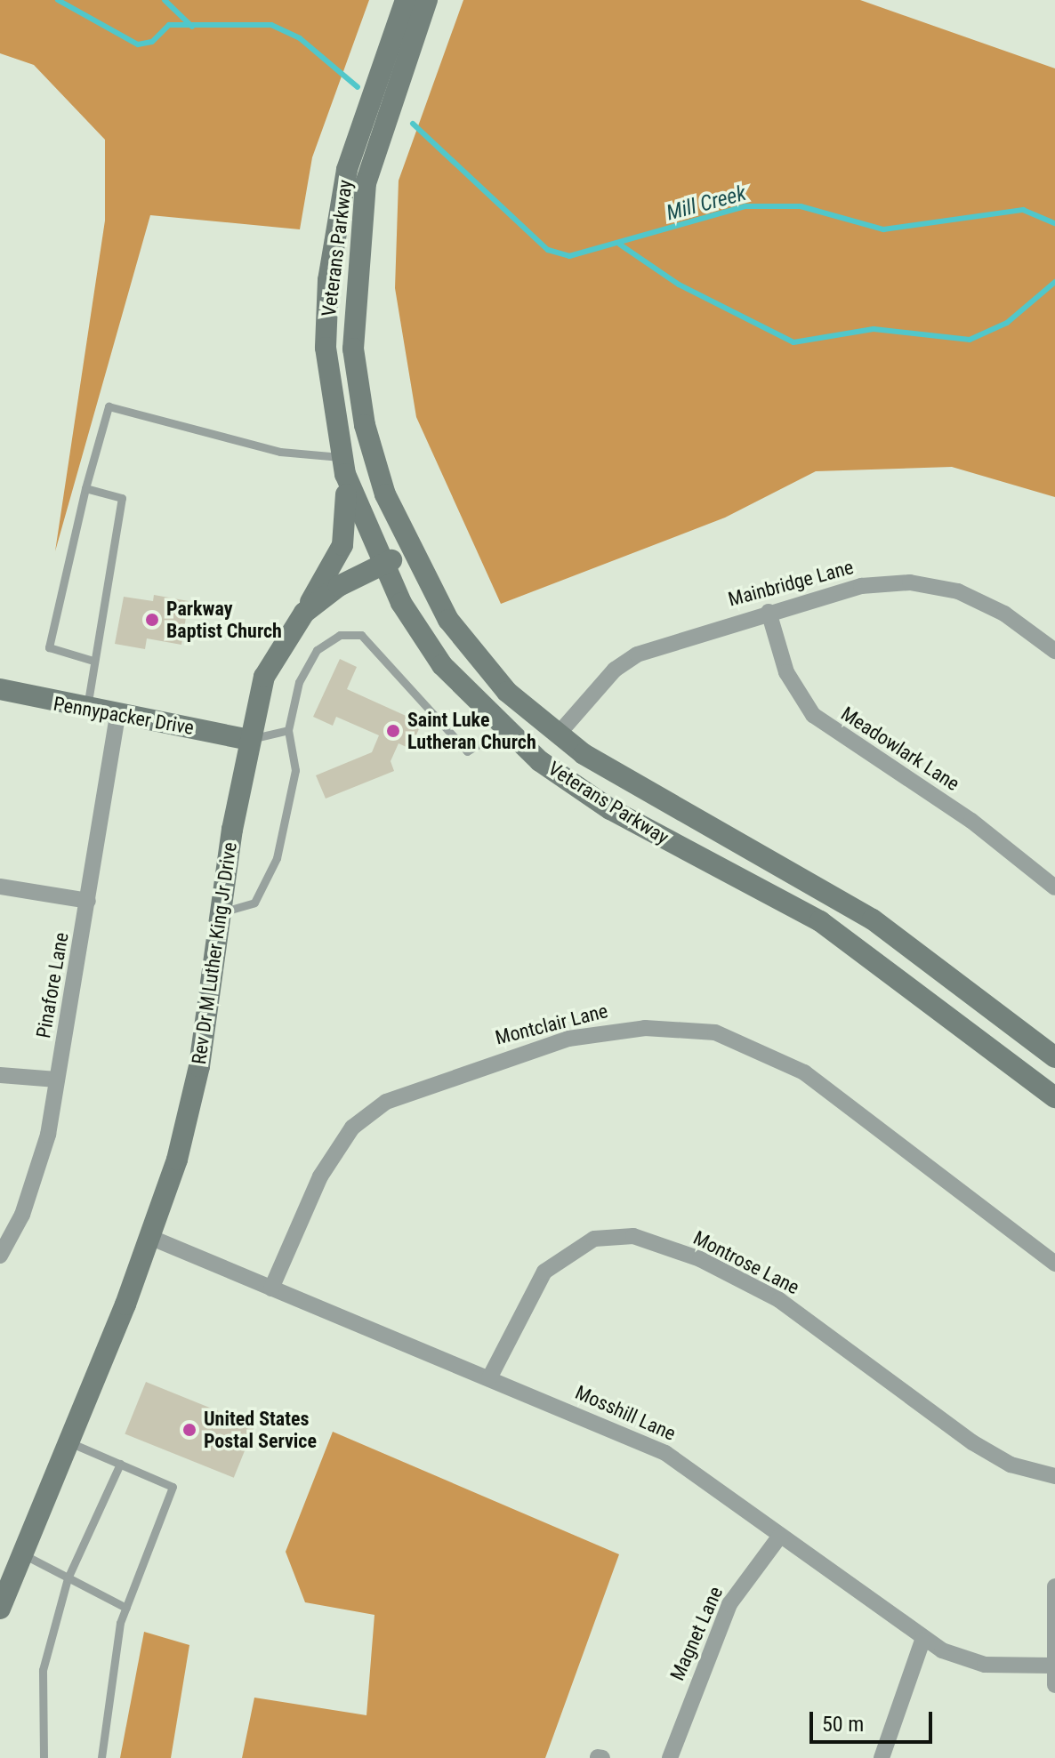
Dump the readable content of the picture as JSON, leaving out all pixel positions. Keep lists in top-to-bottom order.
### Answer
{
  "streets": {
    "main road": ["Veterans Parkway", "Pennypacker Drive", "Rev Dr M Luther King Jr Drive"],
    "street": [
      "Mainbridge Lane",
      "Meadowlark Lane",
      "Pinafore Lane",
      "Montclair Lane",
      "Montrose Lane",
      "Mosshill Lane",
      "Magnet Lane"
    ]
  },
  "crossings": [
    ["Veterans Parkway", "Mainbridge Lane"],
    ["Veterans Parkway", "Rev Dr M Luther King Jr Drive"],
    ["Mainbridge Lane", "Meadowlark Lane"],
    ["Pennypacker Drive", "Rev Dr M Luther King Jr Drive"],
    ["Pennypacker Drive", "Pinafore Lane"],
    ["Rev Dr M Luther King Jr Drive", "Mosshill Lane"],
    ["Montclair Lane", "Mosshill Lane"],
    ["Montrose Lane", "Mosshill Lane"],
    ["Mosshill Lane", "Magnet Lane"]
  ],
  "water": ["Mill Creek"],
  "places": ["Parkway Baptist Church", "Saint Luke Lutheran Church", "United States Postal Service"],
  "scale_bar": "50 m"
}
